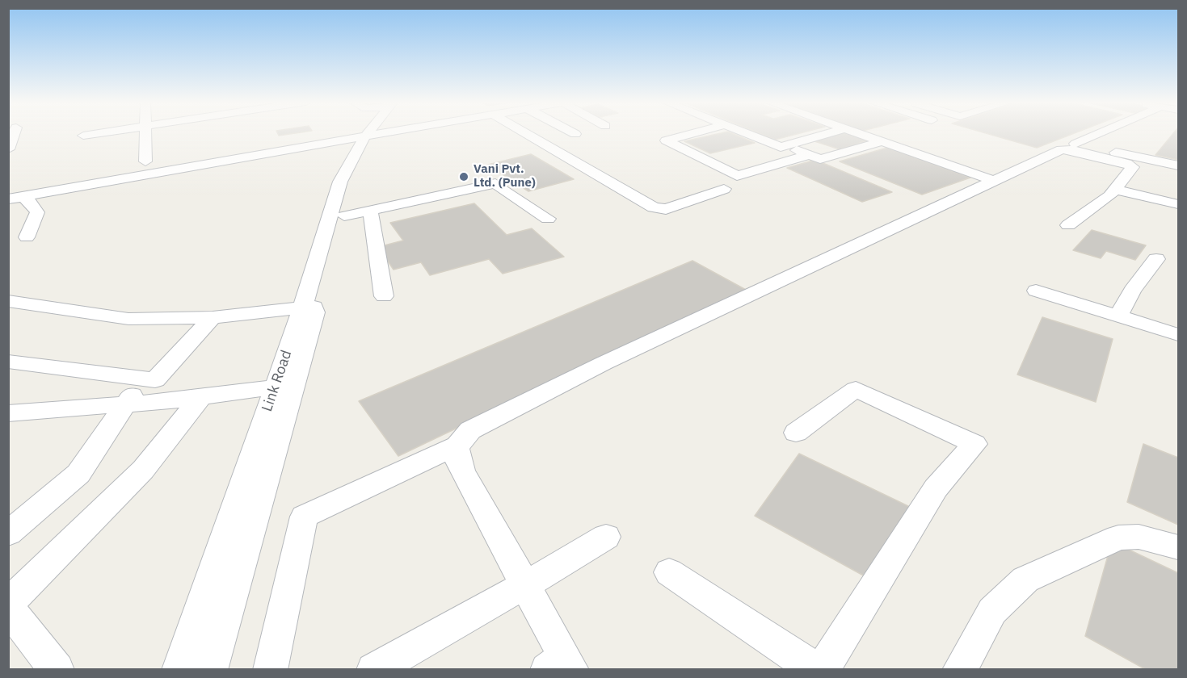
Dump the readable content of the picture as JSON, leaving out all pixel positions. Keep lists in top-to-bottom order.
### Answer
{
  "streets": {
    "street": ["Link Road"]
  },
  "places": ["Vani Pvt. Ltd. (Pune)"]
}
